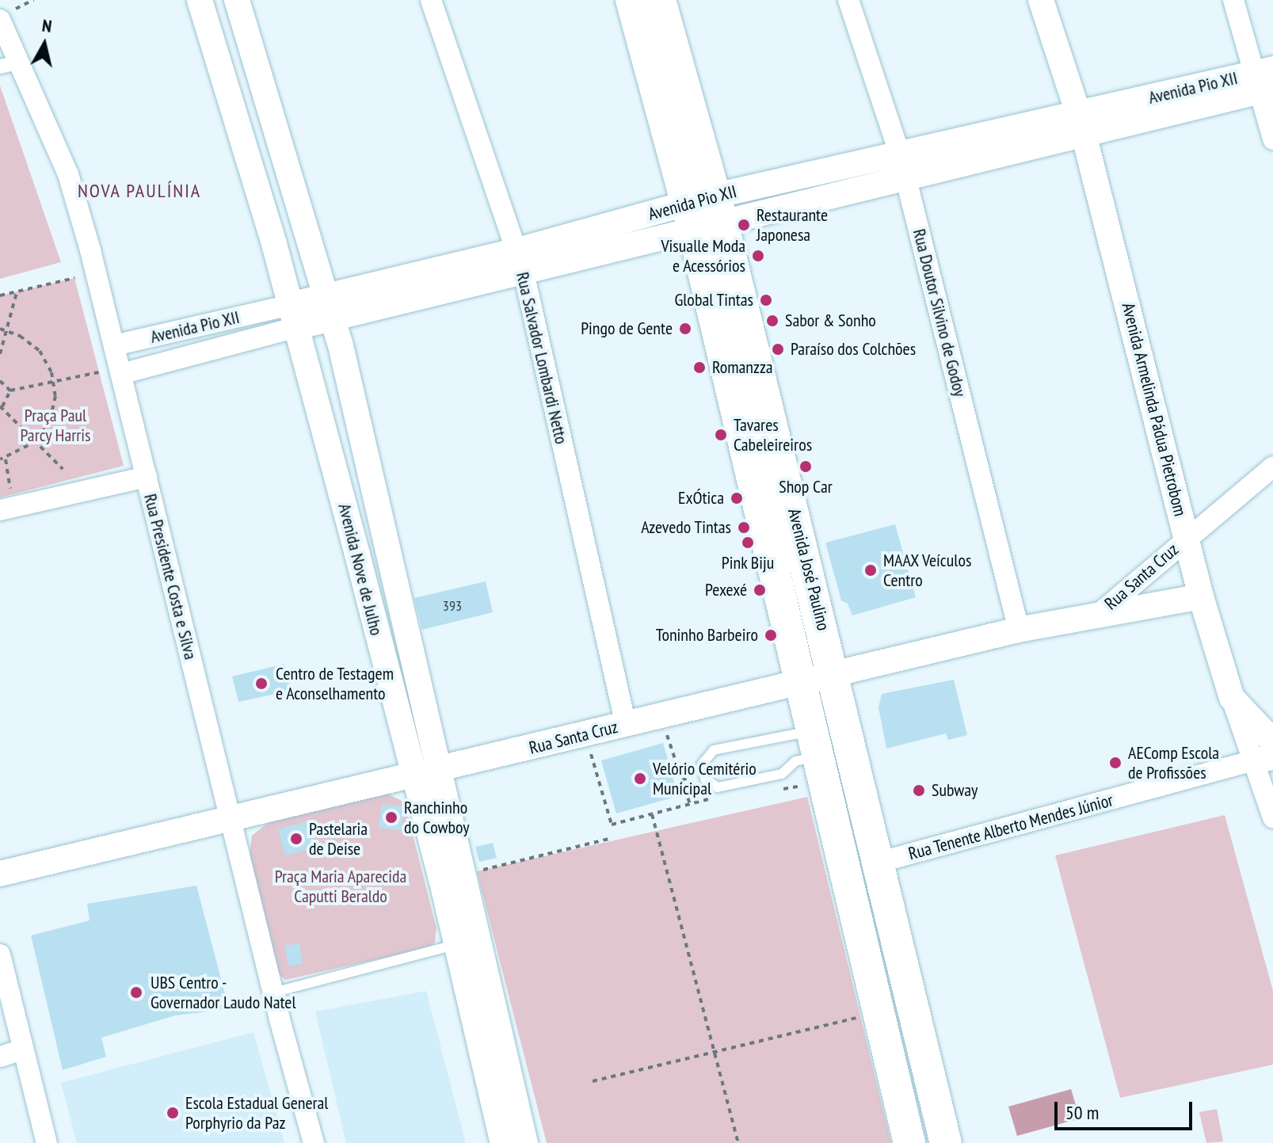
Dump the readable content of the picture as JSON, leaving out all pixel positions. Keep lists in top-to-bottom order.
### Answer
{
  "streets": {
    "main road": ["Avenida José Paulino"],
    "street": [
      "Avenida Pio XII",
      "Rua Doutor Silvino de Godoy",
      "Rua Salvador Lombardi Netto",
      "Avenida Armelinda Pádua Pietrobom",
      "Avenida Nove de Julho",
      "Rua Presidente Costa e Silva",
      "Rua Santa Cruz",
      "Rua Tenente Alberto Mendes Júnior"
    ]
  },
  "crossings": [
    ["Avenida Pio XII", "Rua Doutor Silvino de Godoy"],
    ["Avenida Pio XII", "Rua Salvador Lombardi Netto"],
    ["Avenida Pio XII", "Avenida Armelinda Pádua Pietrobom"],
    ["Avenida Pio XII", "Avenida Nove de Julho"],
    ["Avenida Pio XII", "Avenida José Paulino"],
    ["Avenida Pio XII", "Rua Presidente Costa e Silva"],
    ["Rua Doutor Silvino de Godoy", "Rua Santa Cruz"],
    ["Rua Salvador Lombardi Netto", "Rua Santa Cruz"],
    ["Avenida Armelinda Pádua Pietrobom", "Rua Santa Cruz"],
    ["Avenida Armelinda Pádua Pietrobom", "Rua Tenente Alberto Mendes Júnior"],
    ["Avenida Nove de Julho", "Rua Santa Cruz"],
    ["Avenida José Paulino", "Rua Santa Cruz"],
    ["Avenida José Paulino", "Rua Tenente Alberto Mendes Júnior"],
    ["Rua Presidente Costa e Silva", "Rua Santa Cruz"]
  ],
  "districts": ["NOVA PAULÍNIA"],
  "parks": ["Praça Paul Parcy Harris", "Praça Maria Aparecida Caputti Beraldo"],
  "places": [
    "Restaurante Japonesa",
    "Visualle Moda e Acessórios",
    "Global Tintas",
    "Sabor & Sonho",
    "Pingo de Gente",
    "Paraíso dos Colchões",
    "Romanzza",
    "Tavares Cabeleireiros",
    "Shop Car",
    "ExÓtica",
    "Azevedo Tintas",
    "Pink Biju",
    "MAAX Veículos Centro",
    "Pexexé",
    "Toninho Barbeiro",
    "Centro de Testagem e Aconselhamento",
    "AEComp Escola de Profissões",
    "Velório Cemitério Municipal",
    "Subway",
    "Ranchinho do Cowboy",
    "Pastelaria de Deise",
    "UBS Centro - Governador Laudo Natel",
    "Escola Estadual General Porphyrio da Paz"
  ],
  "house_numbers": ["393"],
  "scale_bar": "50 m",
  "north": "top"
}
